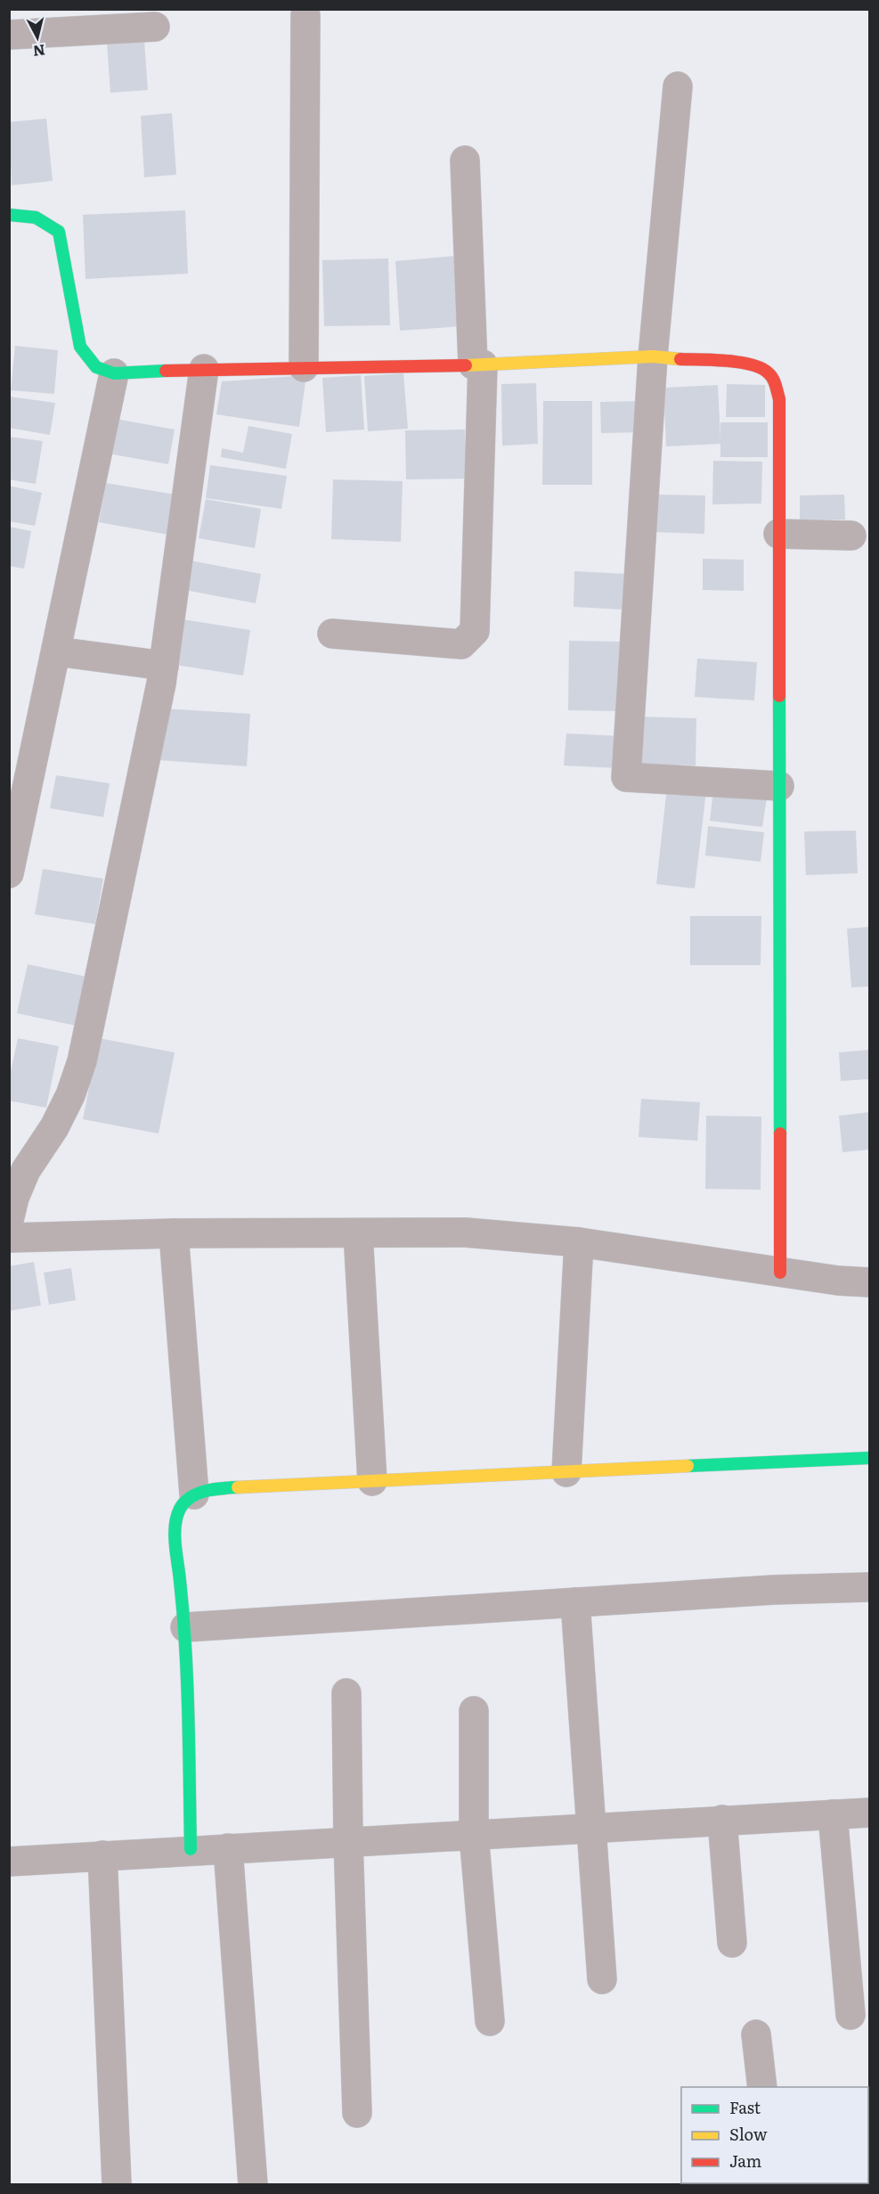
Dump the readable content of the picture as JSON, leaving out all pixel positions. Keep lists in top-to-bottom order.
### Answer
{
  "legend": ["Fast", "Slow", "Jam"],
  "north": "bottom"
}
